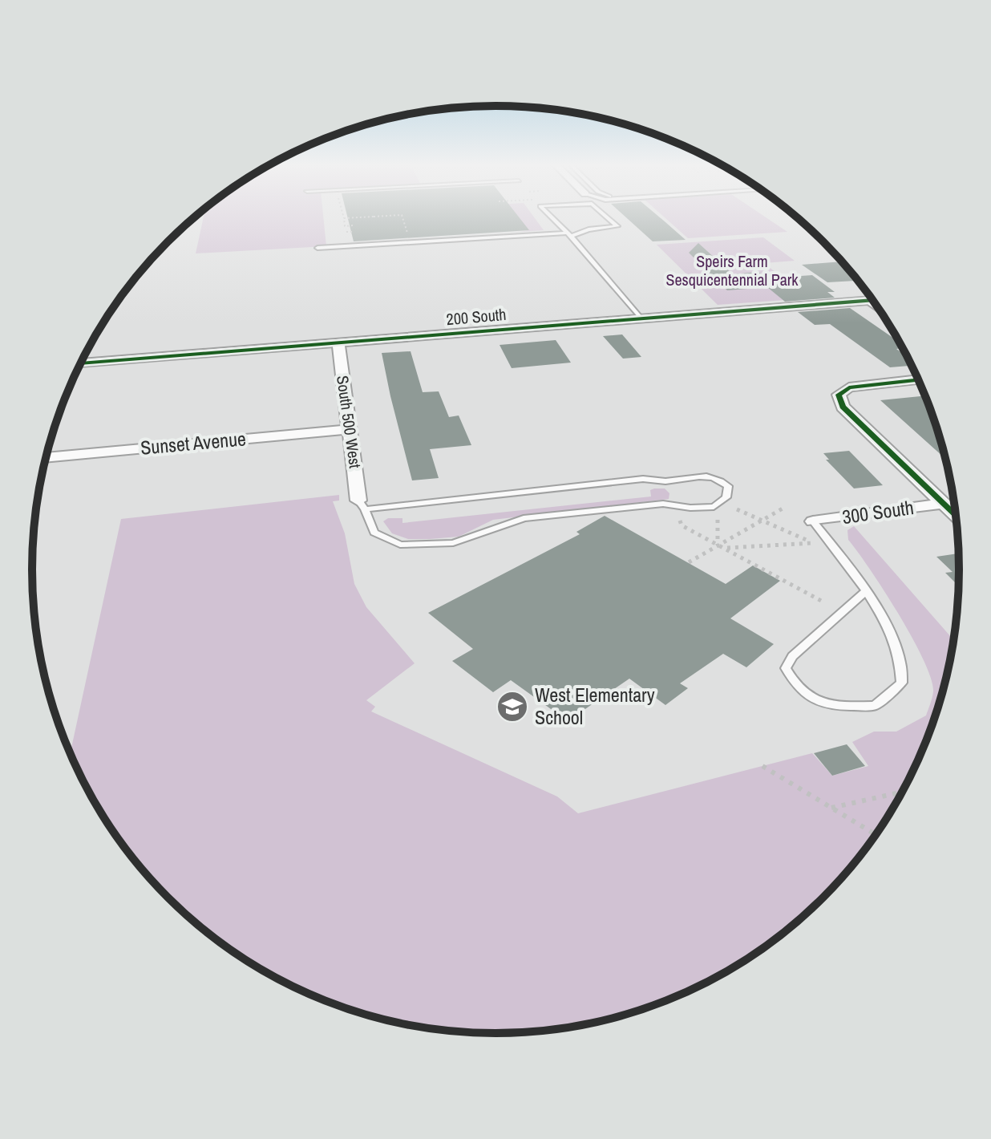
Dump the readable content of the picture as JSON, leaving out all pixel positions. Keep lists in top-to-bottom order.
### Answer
{
  "streets": {
    "street": [
      "200 South",
      "South 500 West",
      "Sunset Avenue",
      "300 South"
    ]
  },
  "crossings": [
    ["200 South", "South 500 West"],
    ["South 500 West", "Sunset Avenue"]
  ],
  "parks": ["Speirs Farm Sesquicentennial Park"],
  "places": {
    "school or university": ["West Elementary School"]
  }
}
